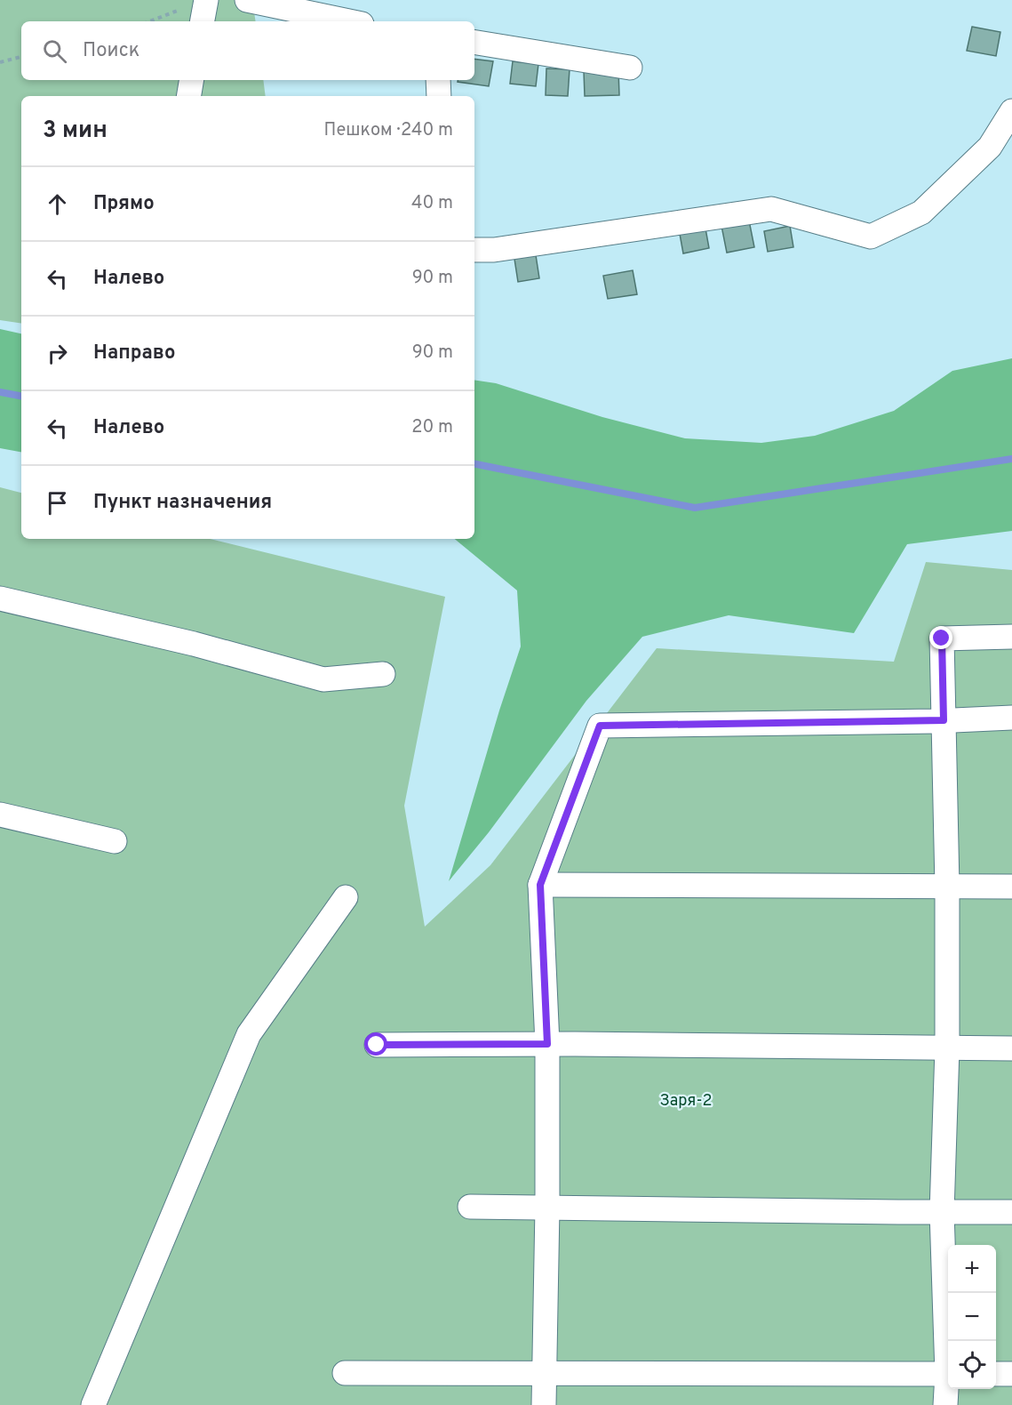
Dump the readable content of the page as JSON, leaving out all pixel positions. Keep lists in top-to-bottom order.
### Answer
{
  "parks": ["Заря-2"],
  "page": {
    "search": "Поиск",
    "heading": ["3 мин", "Пешком · 240 m"],
    "list": [
      ["Прямо", "40 m"],
      ["Налево", "90 m"],
      ["Направо", "90 m"],
      ["Налево", "20 m"],
      "Пункт назначения"
    ],
    "map_buttons": ["+", "−"]
  }
}
